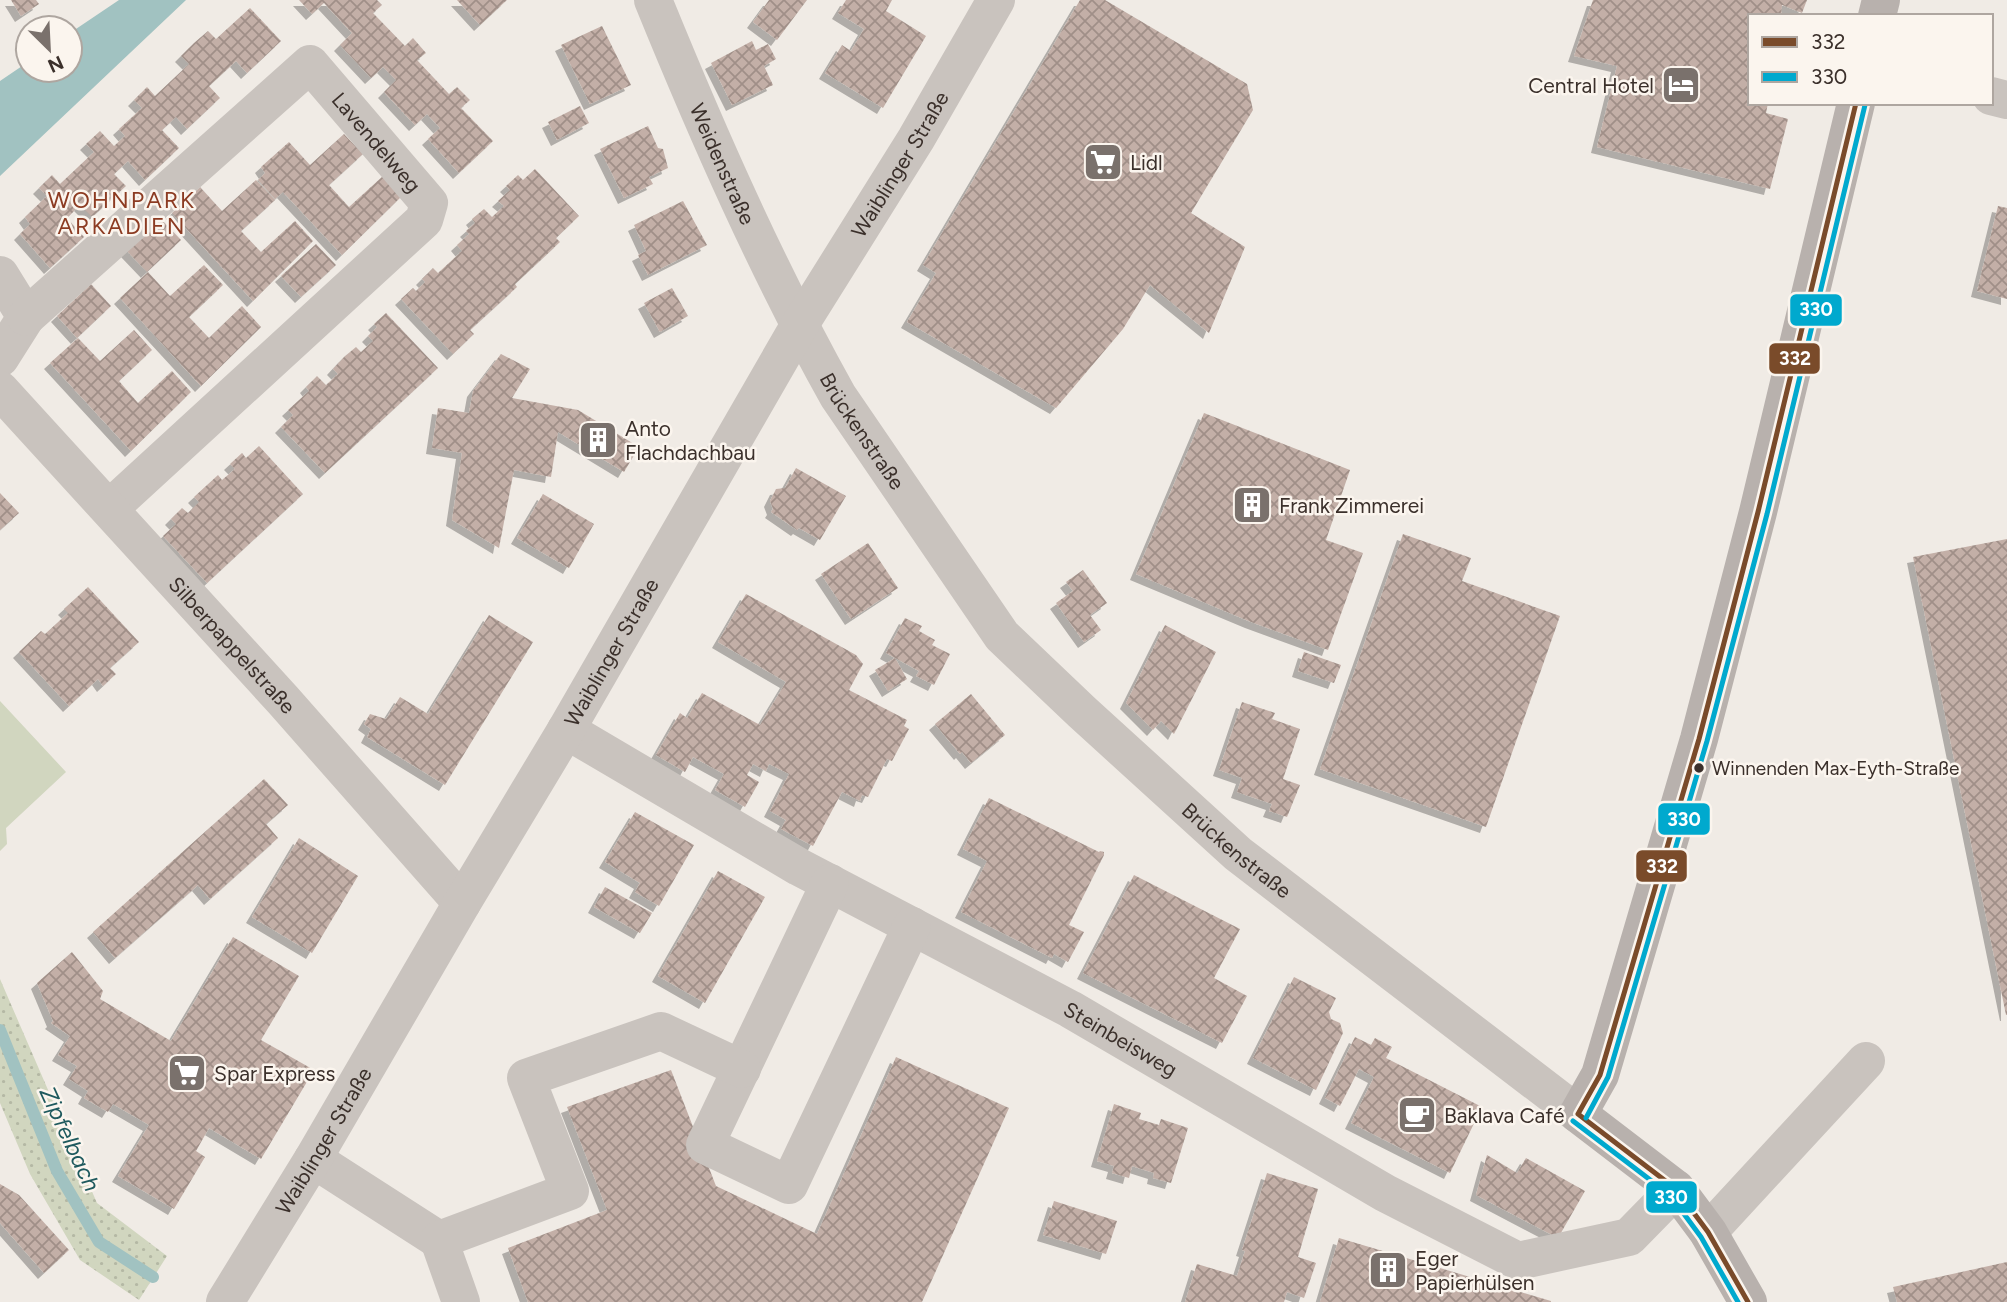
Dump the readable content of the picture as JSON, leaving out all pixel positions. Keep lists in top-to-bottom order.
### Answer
{
  "streets": {
    "main road": ["Brückenstraße"],
    "street": [
      "Lavendelweg",
      "Waiblinger Straße",
      "Weidenstraße",
      "Silberpappelstraße",
      "Steinbeisweg"
    ]
  },
  "crossings": [
    ["Lavendelweg", "Silberpappelstraße"],
    ["Waiblinger Straße", "Weidenstraße"],
    ["Waiblinger Straße", "Brückenstraße"],
    ["Waiblinger Straße", "Silberpappelstraße"],
    ["Waiblinger Straße", "Steinbeisweg"],
    ["Weidenstraße", "Brückenstraße"],
    ["Brückenstraße", "Steinbeisweg"]
  ],
  "districts": ["WOHNPARK ARKADIEN"],
  "water": ["Zipfelbach"],
  "places": {
    "hotel": ["Central Hotel"],
    "supermarket": ["Lidl", "Spar Express"],
    "building": ["Anto Flachdachbau", "Frank Zimmerei", "Eger Papierhülsen"],
    "other": ["Winnenden Max-Eyth-Straße"],
    "cafe": ["Baklava Café"]
  },
  "lines": ["transit line 332", "transit line 330"],
  "legend": ["332", "330"],
  "north": "bottom right"
}
